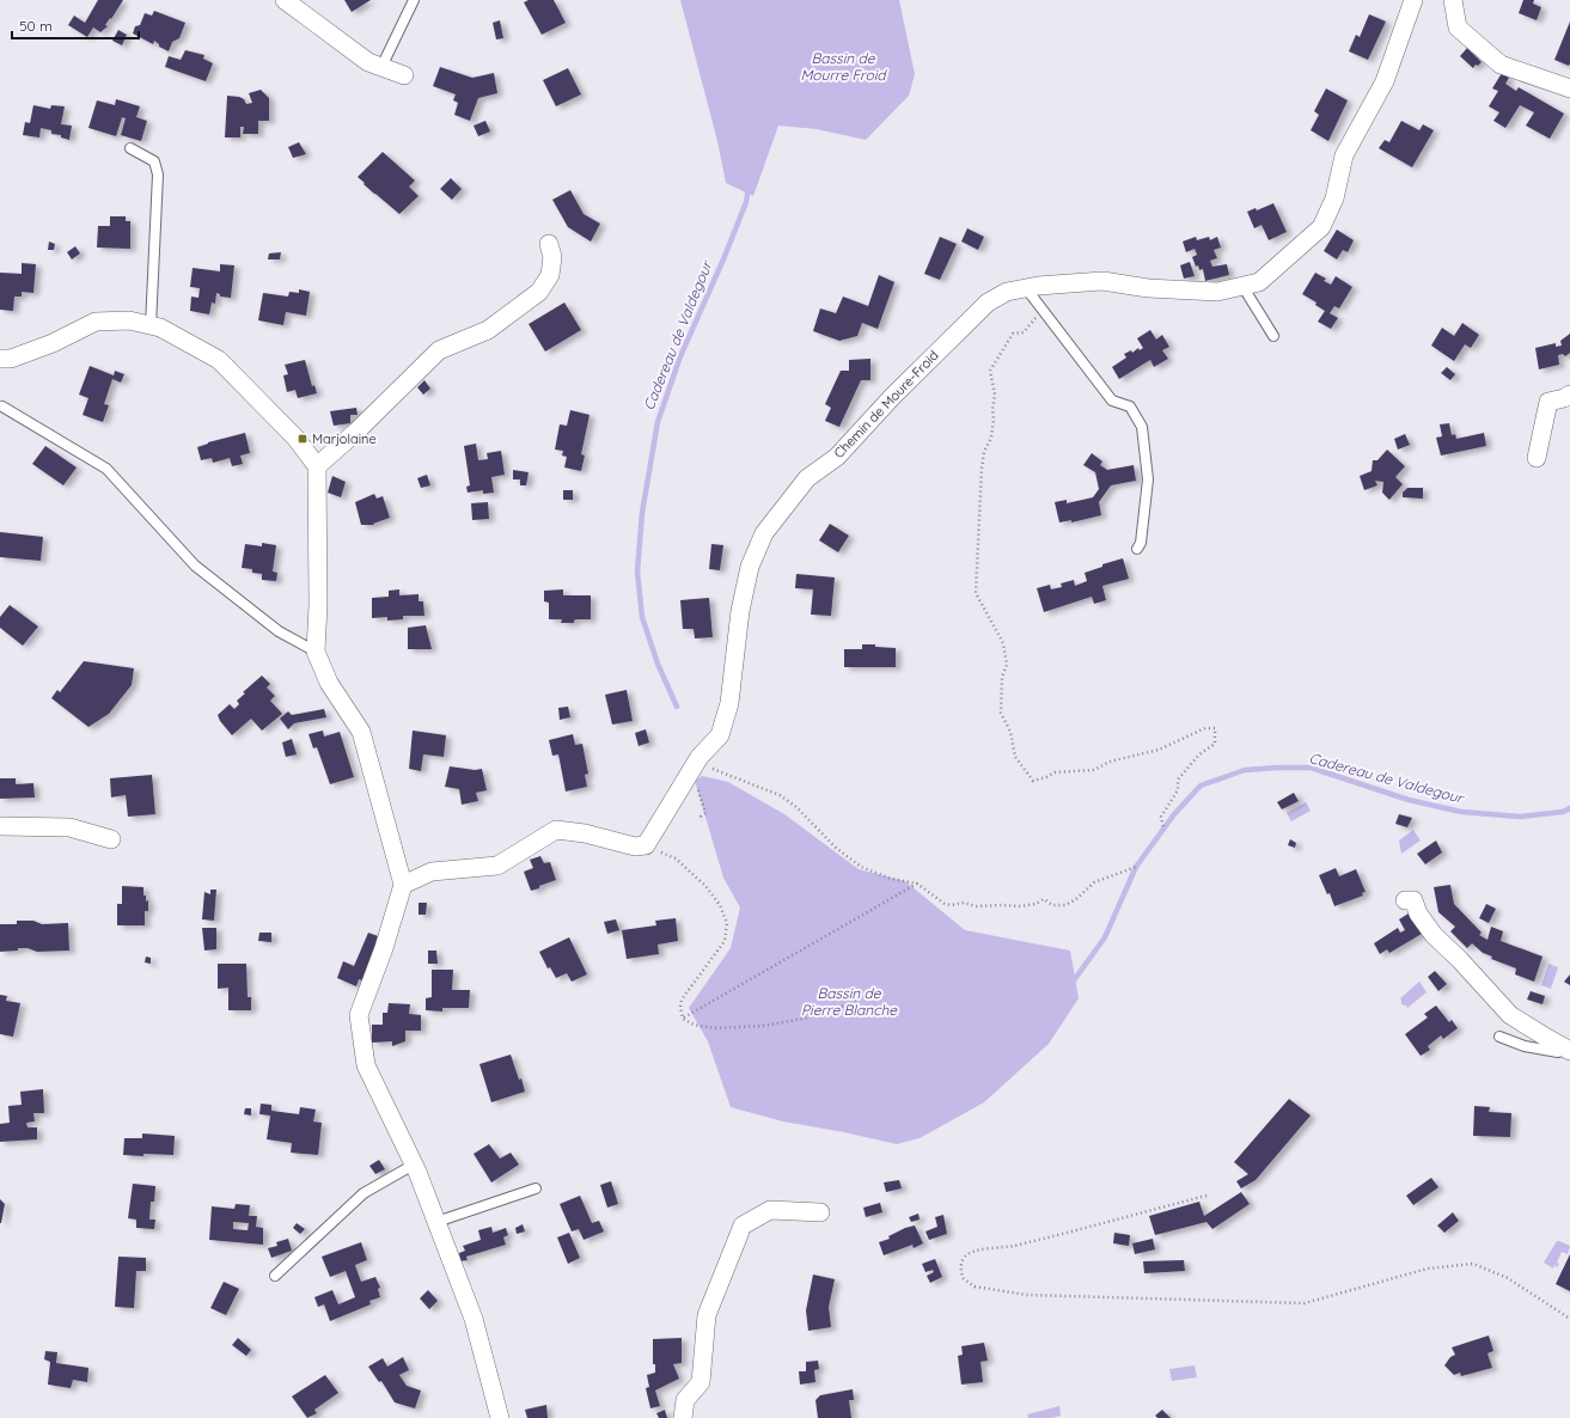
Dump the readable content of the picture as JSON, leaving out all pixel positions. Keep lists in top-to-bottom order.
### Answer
{
  "streets": {
    "street": ["Chemin de Moure-Froid"]
  },
  "water": ["Bassin de Mourre Froid", "Cadereau de Valdegour", "Bassin de Pierre Blanche"],
  "places": {
    "transit": ["Marjolaine"]
  },
  "scale_bar": "50 m"
}
